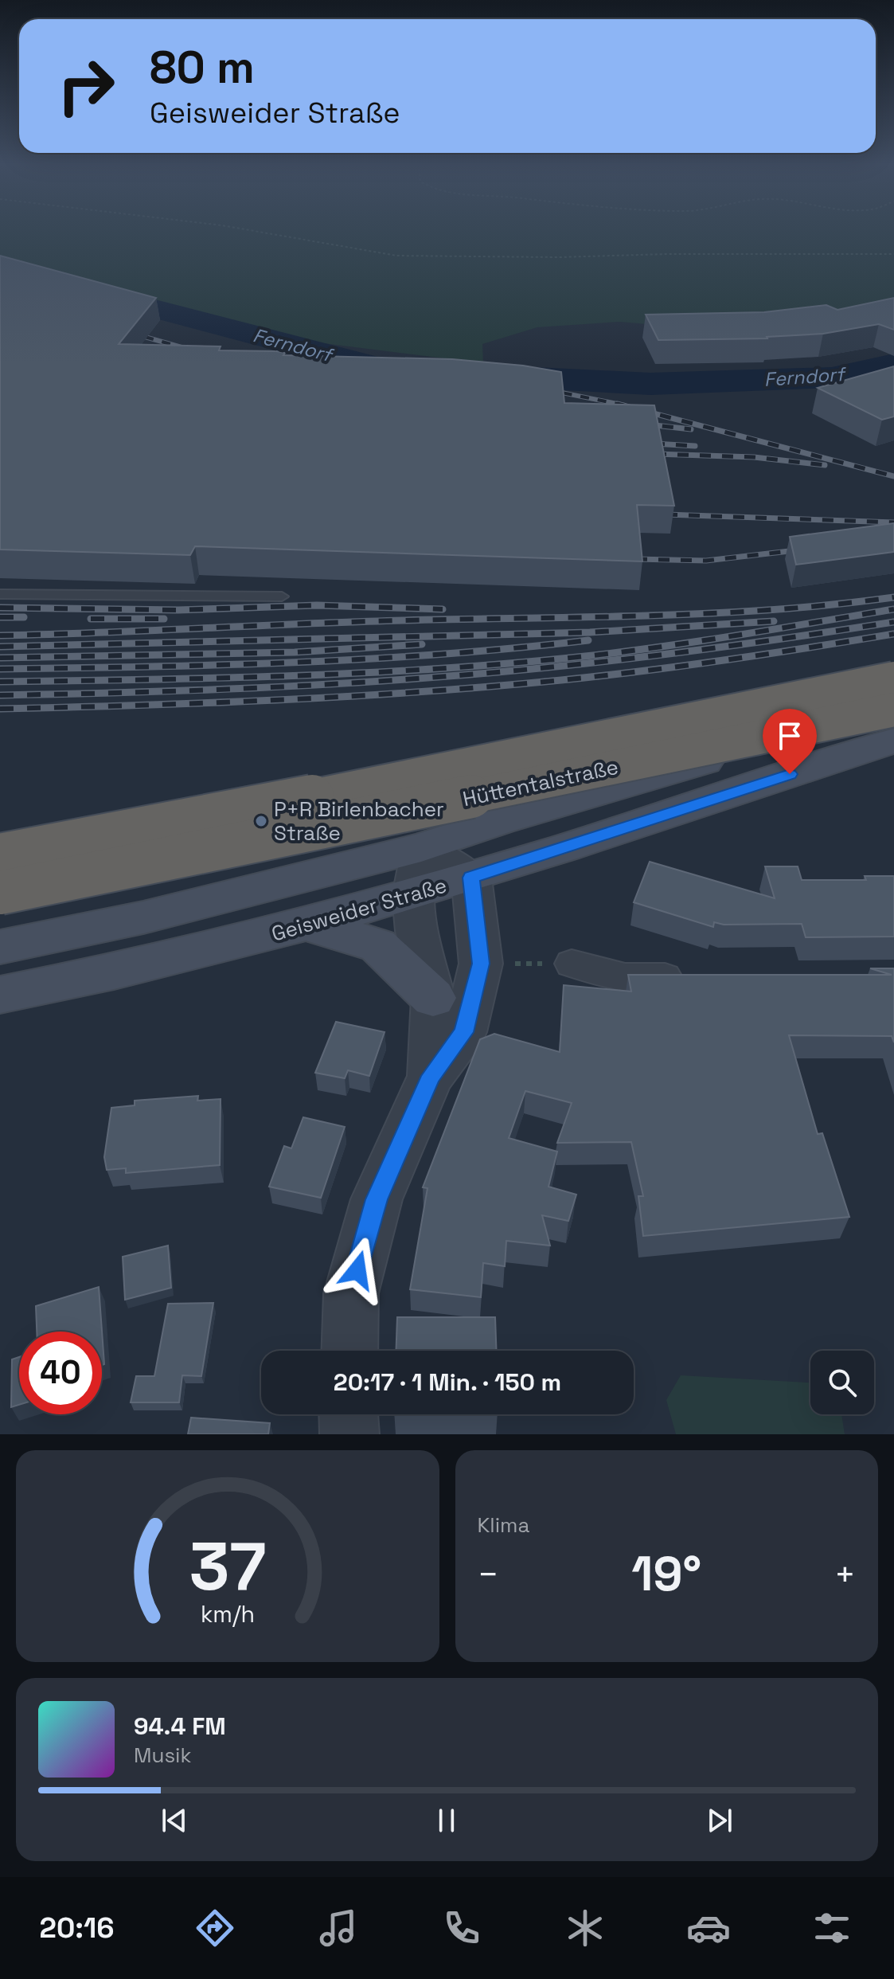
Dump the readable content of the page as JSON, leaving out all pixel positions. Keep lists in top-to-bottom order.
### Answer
{
  "streets": {
    "highway": ["Hüttentalstraße"],
    "main road": ["Geisweider Straße"]
  },
  "crossings": [
    ["Hüttentalstraße", "Geisweider Straße"]
  ],
  "water": ["Ferndorf"],
  "places": ["P+R Birlenbacher Straße"],
  "page": {
    "turn": ["80 m", "Geisweider Straße"],
    "limit": "40",
    "trip": "20:17 · 1 Min. · 150 m",
    "tile": "Klima",
    "heat": ["−", "19°", "+"],
    "song": ["94.4 FM", "Musik"],
    "tabs": "20:16",
    "gauge": ["37", "km/h"]
  }
}
